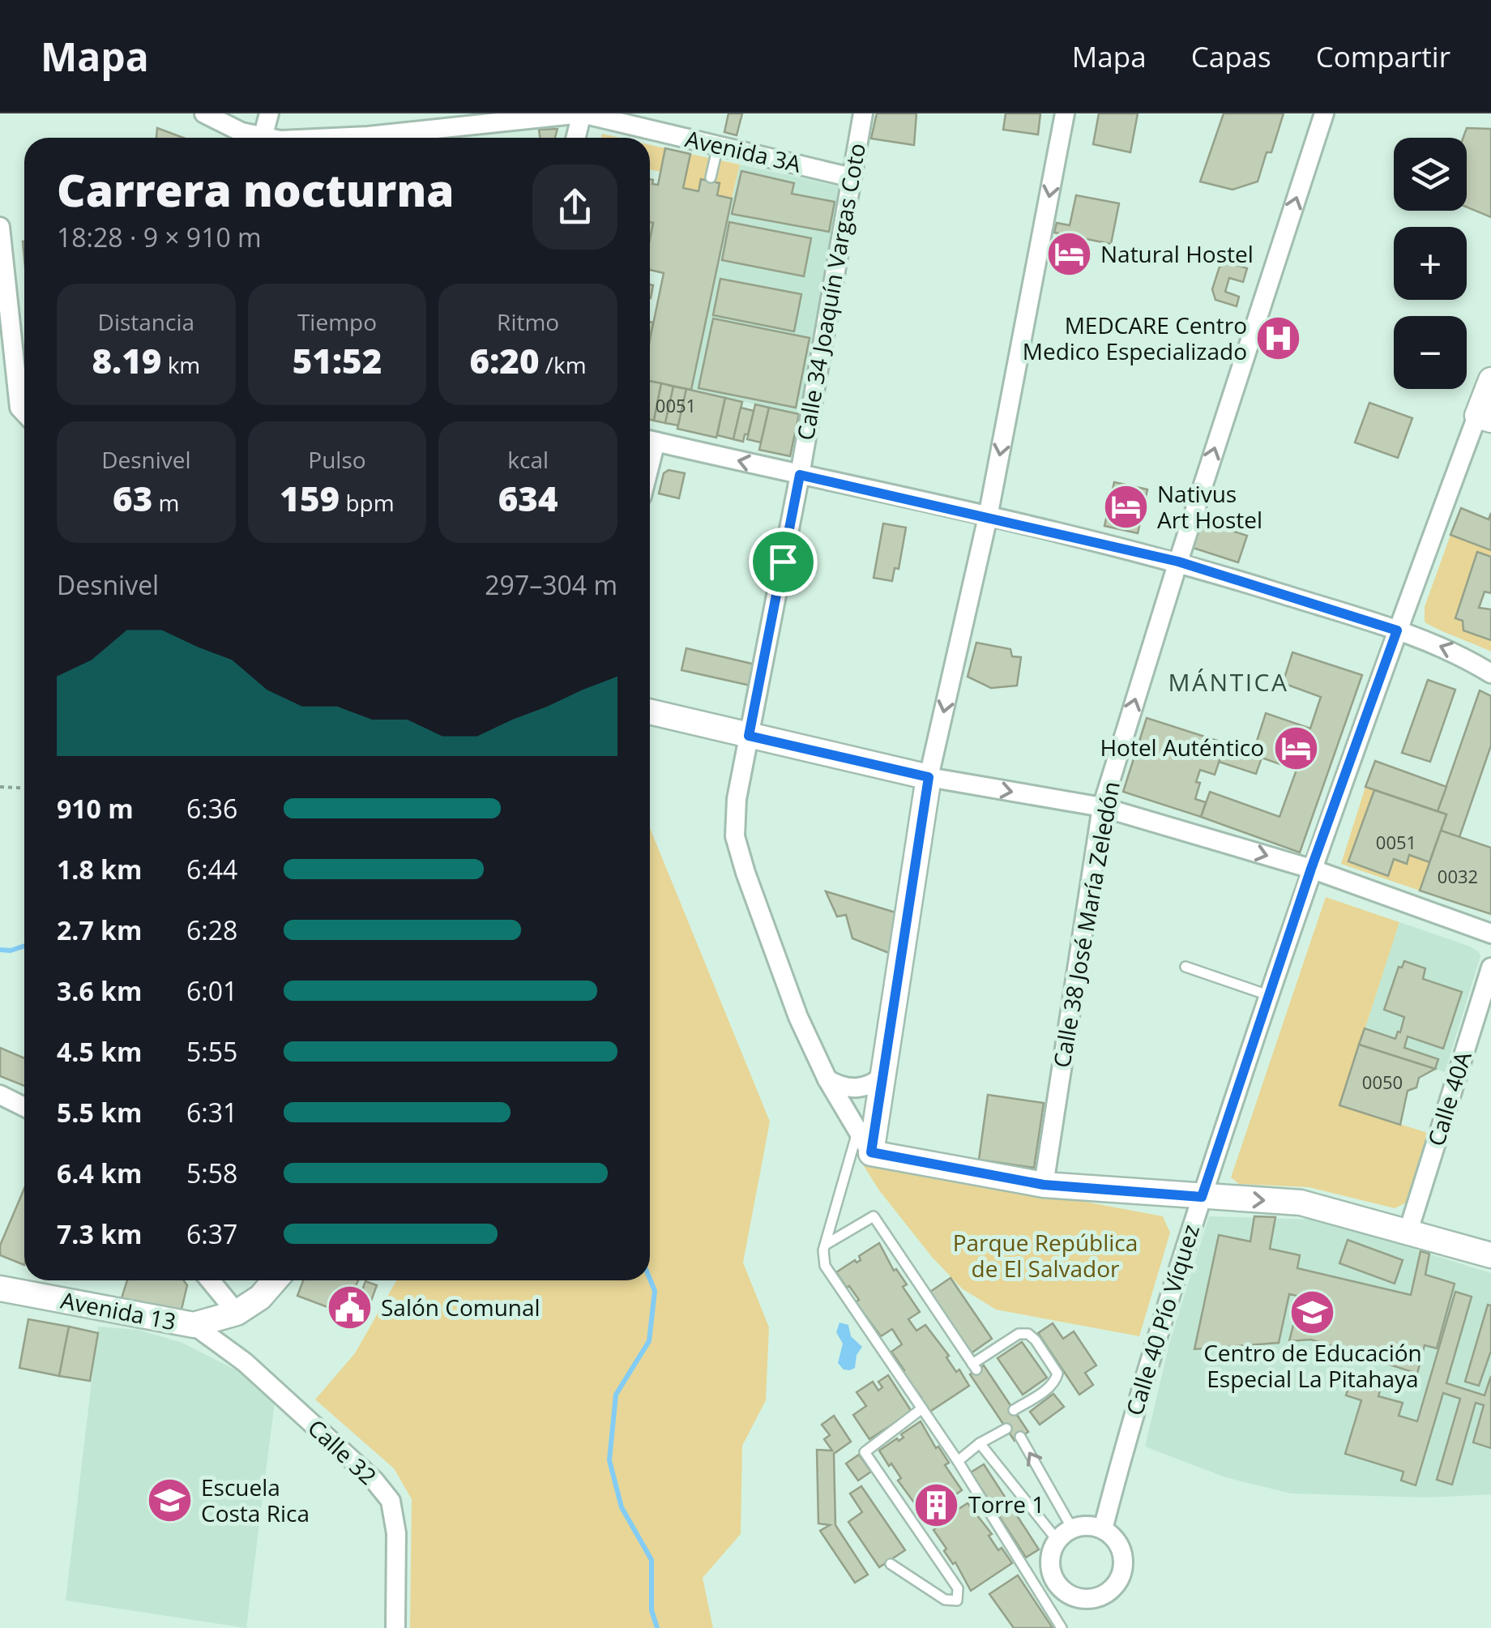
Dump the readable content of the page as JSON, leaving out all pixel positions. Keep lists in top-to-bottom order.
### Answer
{
  "streets": {
    "street": [
      "Avenida 3A",
      "Calle 34 Joaquín Vargas Coto",
      "Calle 38 José María Zeledón",
      "Calle 40A",
      "Avenida 13",
      "Calle 40 Pío Víquez",
      "Calle 32"
    ]
  },
  "crossings": [
    ["Avenida 3A", "Calle 34 Joaquín Vargas Coto"],
    ["Avenida 13", "Calle 32"]
  ],
  "one_way": ["Calle 38 José María Zeledón"],
  "districts": ["MÁNTICA"],
  "parks": ["Parque República de El Salvador"],
  "places": {
    "hotel": ["Natural Hostel", "Nativus Art Hostel", "Hotel Auténtico"],
    "hospital": ["MEDCARE Centro Medico Especializado"],
    "public building": ["Salón Comunal"],
    "school or university": ["Centro de Educación Especial La Pitahaya", "Escuela Costa Rica"],
    "building": ["Torre 1"]
  },
  "house_numbers": [
    "0051",
    "0051",
    "0032",
    "0050"
  ],
  "page": {
    "header": "Mapa",
    "nav": ["Mapa", "Capas", "Compartir"],
    "map_buttons": ["+", "−"],
    "heading": ["Carrera nocturna", "18:28 · 9 × 910 m"],
    "stats": [
      ["Distancia", "8.19 km"],
      ["Tiempo", "51:52"],
      ["Ritmo", "6:20 /km"],
      ["Desnivel", "63 m"],
      ["Pulso", "159 bpm"],
      ["kcal", "634"]
    ],
    "chart": ["Desnivel", "297–304 m"],
    "list": [
      {
        "name": "910 m",
        "note": "6:36"
      },
      {
        "name": "1.8 km",
        "note": "6:44"
      },
      {
        "name": "2.7 km",
        "note": "6:28"
      },
      {
        "name": "3.6 km",
        "note": "6:01"
      },
      {
        "name": "4.5 km",
        "note": "5:55"
      },
      {
        "name": "5.5 km",
        "note": "6:31"
      },
      {
        "name": "6.4 km",
        "note": "5:58"
      },
      {
        "name": "7.3 km",
        "note": "6:37"
      }
    ]
  }
}
